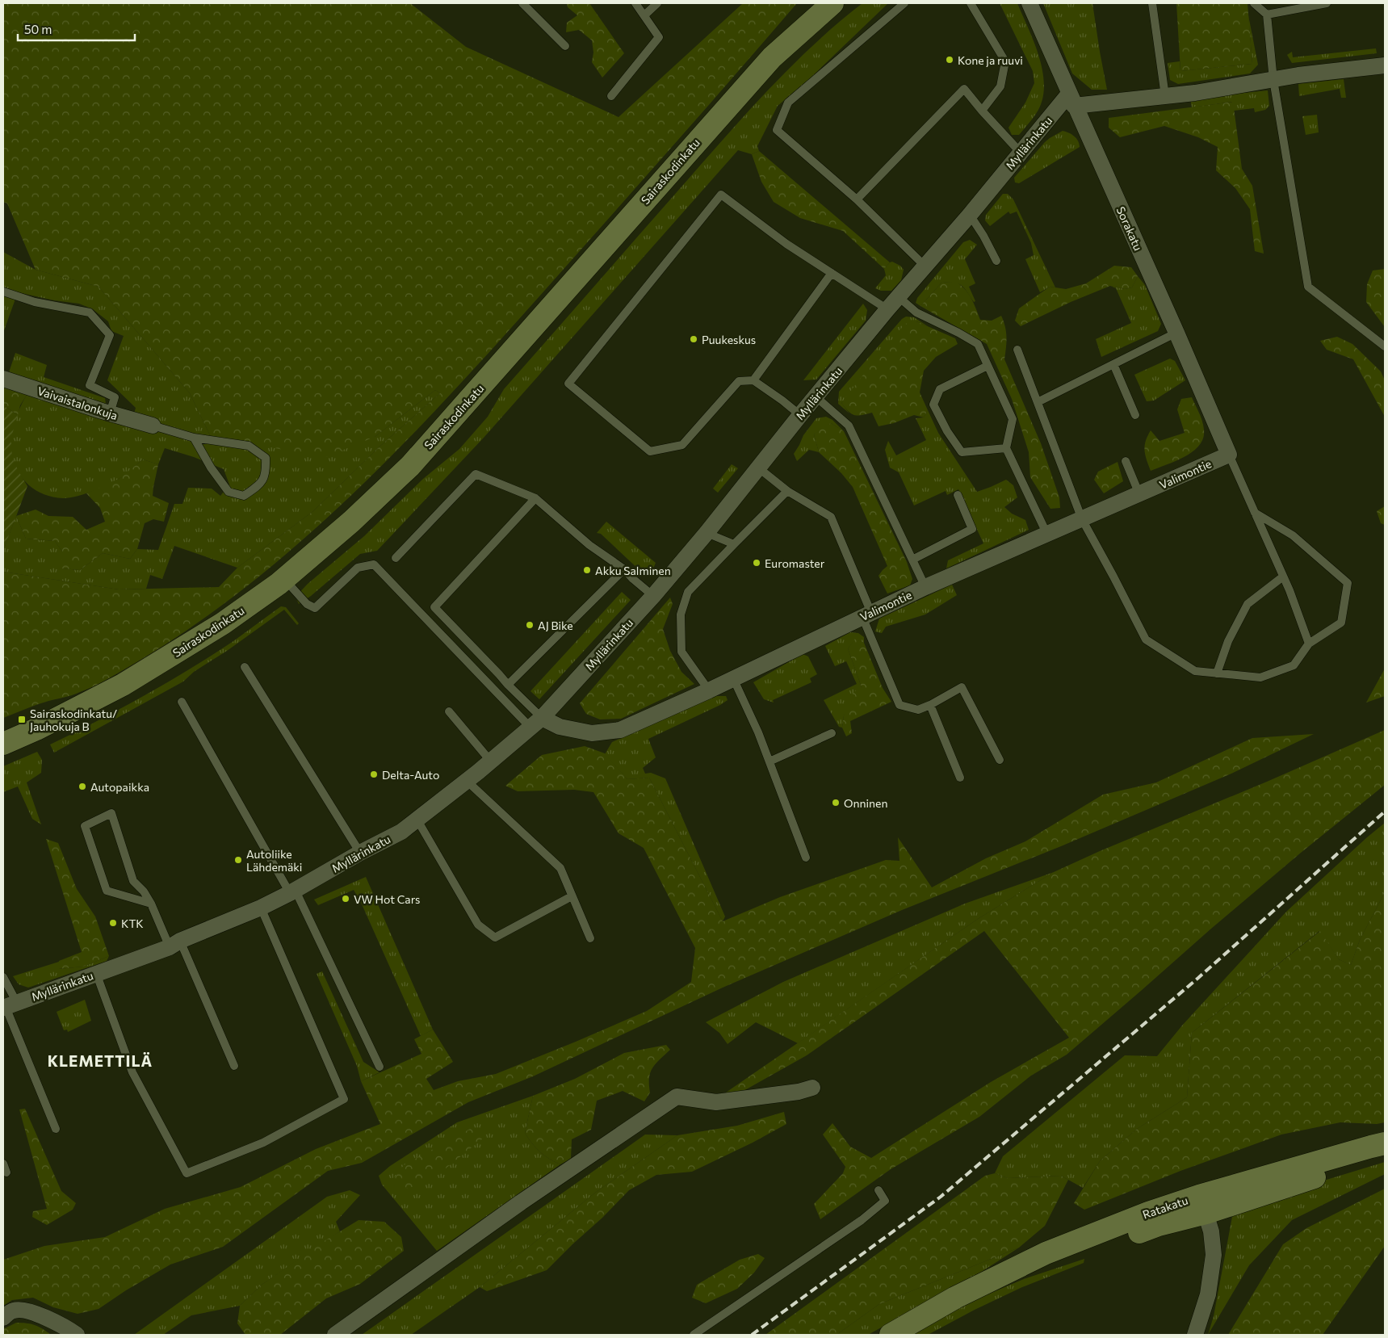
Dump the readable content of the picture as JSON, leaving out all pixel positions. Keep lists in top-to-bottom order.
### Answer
{
  "streets": {
    "main road": ["Sairaskodinkatu", "Ratakatu"],
    "street": [
      "Myllärinkatu",
      "Sorakatu",
      "Vaivaistalonkuja",
      "Valimontie"
    ]
  },
  "crossings": [
    ["Myllärinkatu", "Sorakatu"],
    ["Myllärinkatu", "Valimontie"],
    ["Sorakatu", "Valimontie"]
  ],
  "districts": ["KLEMETTILÄ"],
  "places": {
    "other": [
      "Kone ja ruuvi",
      "Puukeskus",
      "Euromaster",
      "Akku Salminen",
      "AJ Bike",
      "Delta-Auto",
      "Autopaikka",
      "Onninen",
      "Autoliike Lähdemäki",
      "VW Hot Cars",
      "KTK"
    ],
    "transit": ["Sairaskodinkatu/ Jauhokuja B"]
  },
  "scale_bar": "50 m"
}
